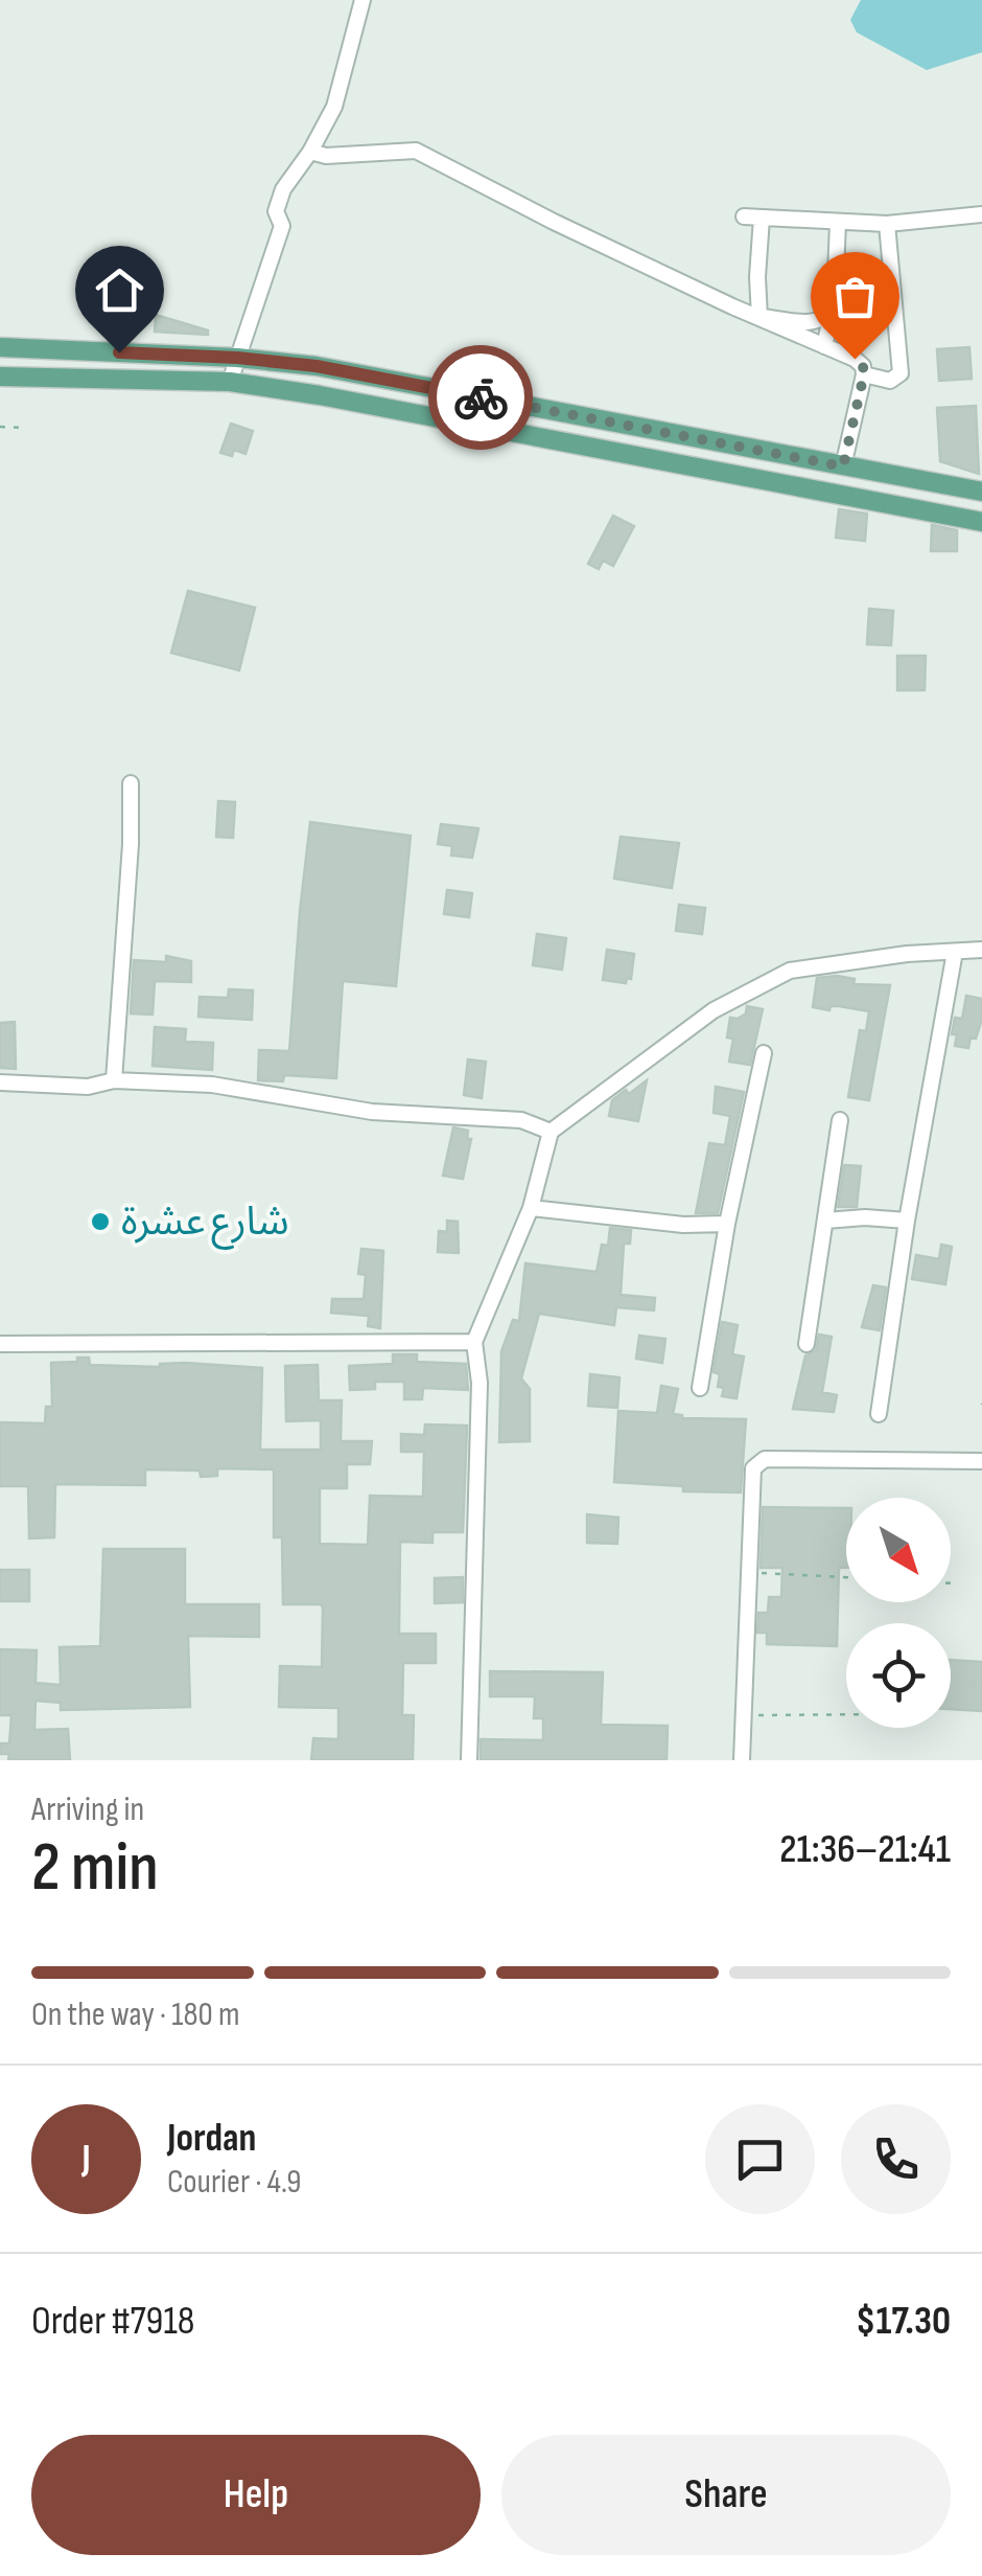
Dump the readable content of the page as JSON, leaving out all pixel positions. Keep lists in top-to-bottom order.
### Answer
{
  "places": ["شارع عشرة"],
  "north": "bottom right",
  "page": {
    "heading": ["2 min", "Arriving in", "21:36–21:41"],
    "panel": [
      "Jordan",
      "Courier · 4.9",
      "Order #7918",
      "$17.30"
    ],
    "bar": "On the way · 180 m",
    "round": "J",
    "buttons": ["Help", "Share"]
  }
}
